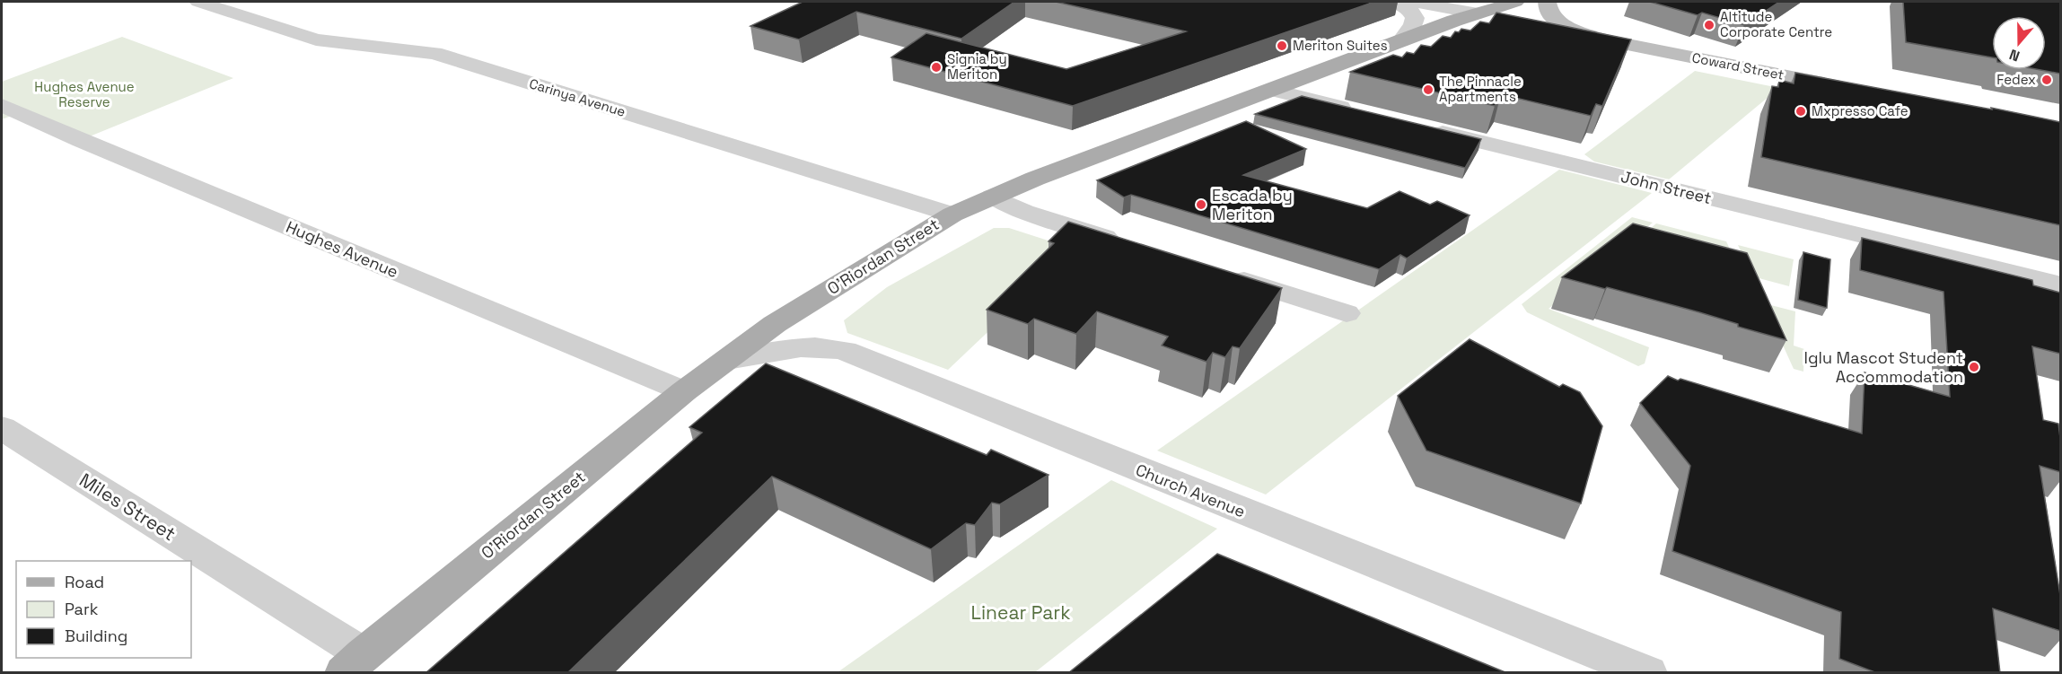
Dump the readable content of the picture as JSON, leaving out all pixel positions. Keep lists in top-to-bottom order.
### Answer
{
  "streets": {
    "main road": ["Coward Street", "O'Riordan Street"],
    "street": [
      "Carinya Avenue",
      "John Street",
      "Hughes Avenue",
      "Church Avenue",
      "Miles Street"
    ]
  },
  "crossings": [
    ["Coward Street", "O'Riordan Street"],
    ["Carinya Avenue", "O'Riordan Street"],
    ["Hughes Avenue", "O'Riordan Street"],
    ["O'Riordan Street", "Church Avenue"],
    ["O'Riordan Street", "Miles Street"]
  ],
  "parks": ["Hughes Avenue Reserve", "Linear Park"],
  "places": [
    "Altitude Corporate Centre",
    "Meriton Suites",
    "Signia by Meriton",
    "Fedex",
    "The Pinnacle Apartments",
    "Mxpresso Cafe",
    "Escada by Meriton",
    "Iglu Mascot Student Accommodation"
  ],
  "legend": ["Road", "Park", "Building"],
  "north": "bottom"
}
